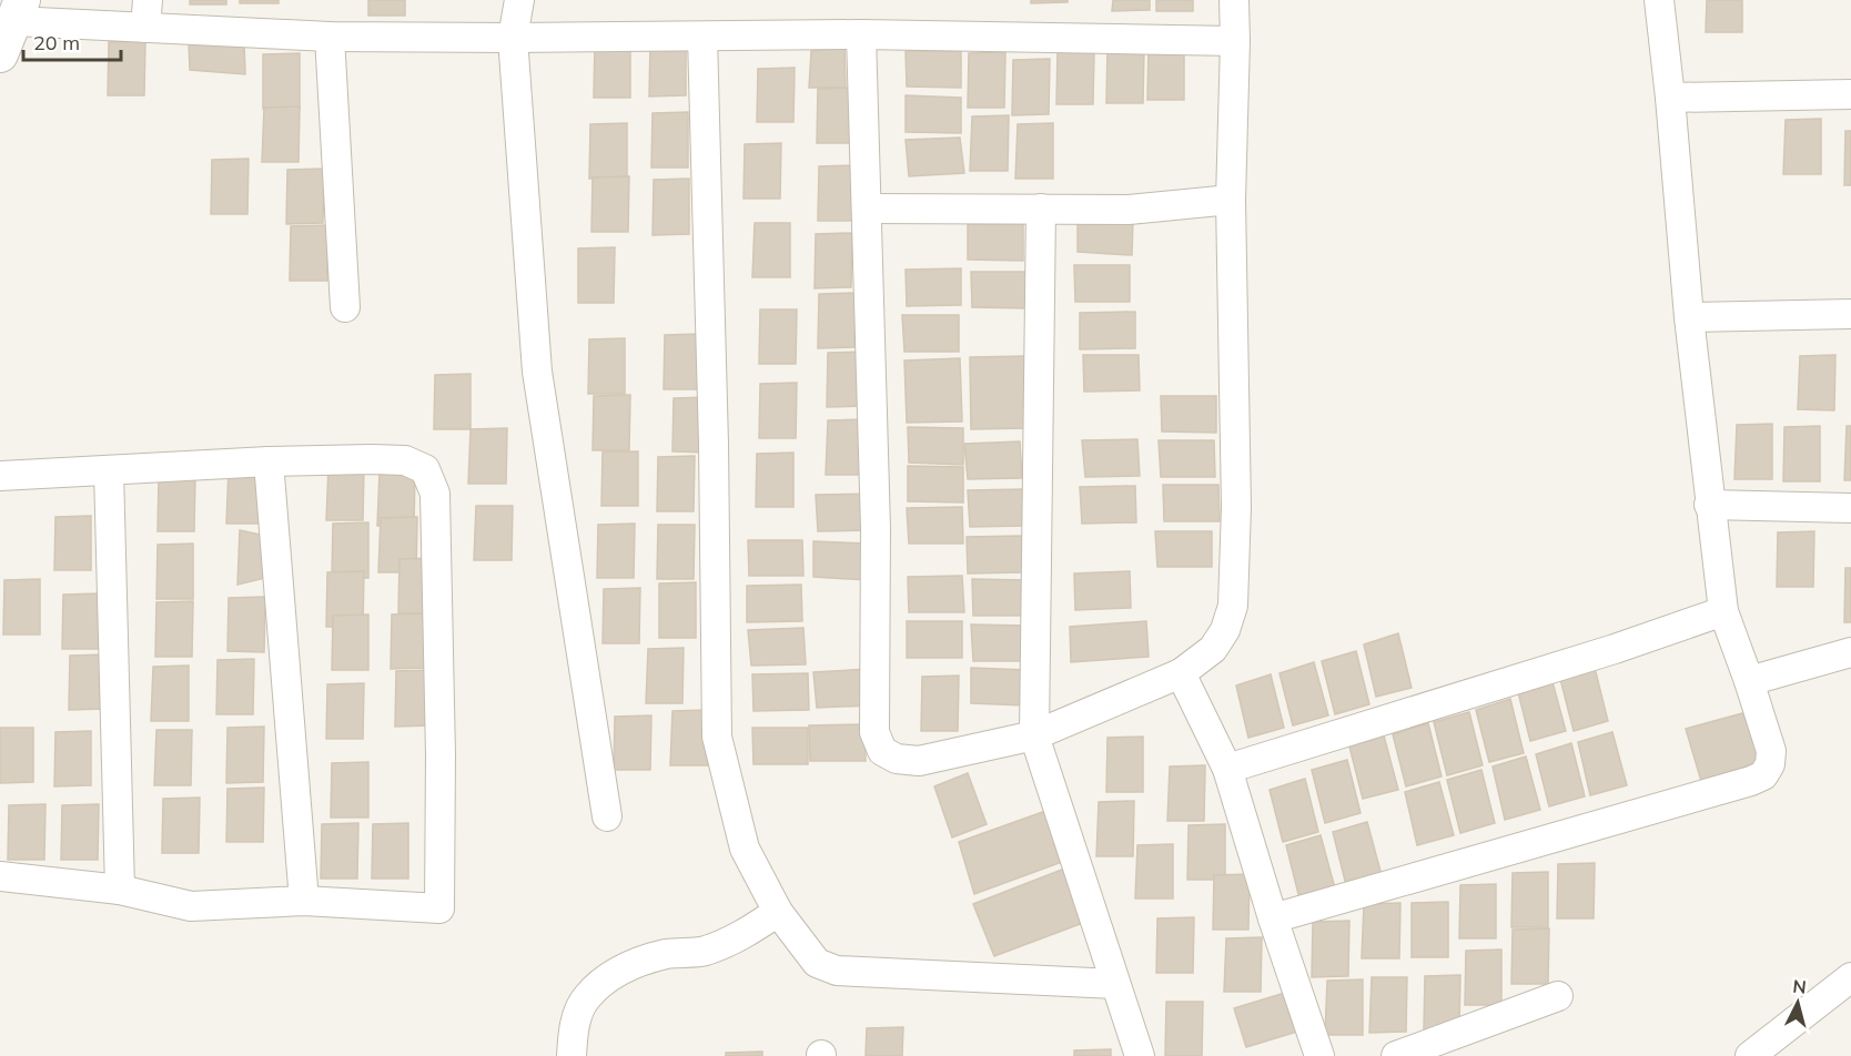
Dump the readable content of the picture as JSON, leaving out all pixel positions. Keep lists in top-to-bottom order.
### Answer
{
  "scale_bar": "20 m",
  "north": "top"
}
